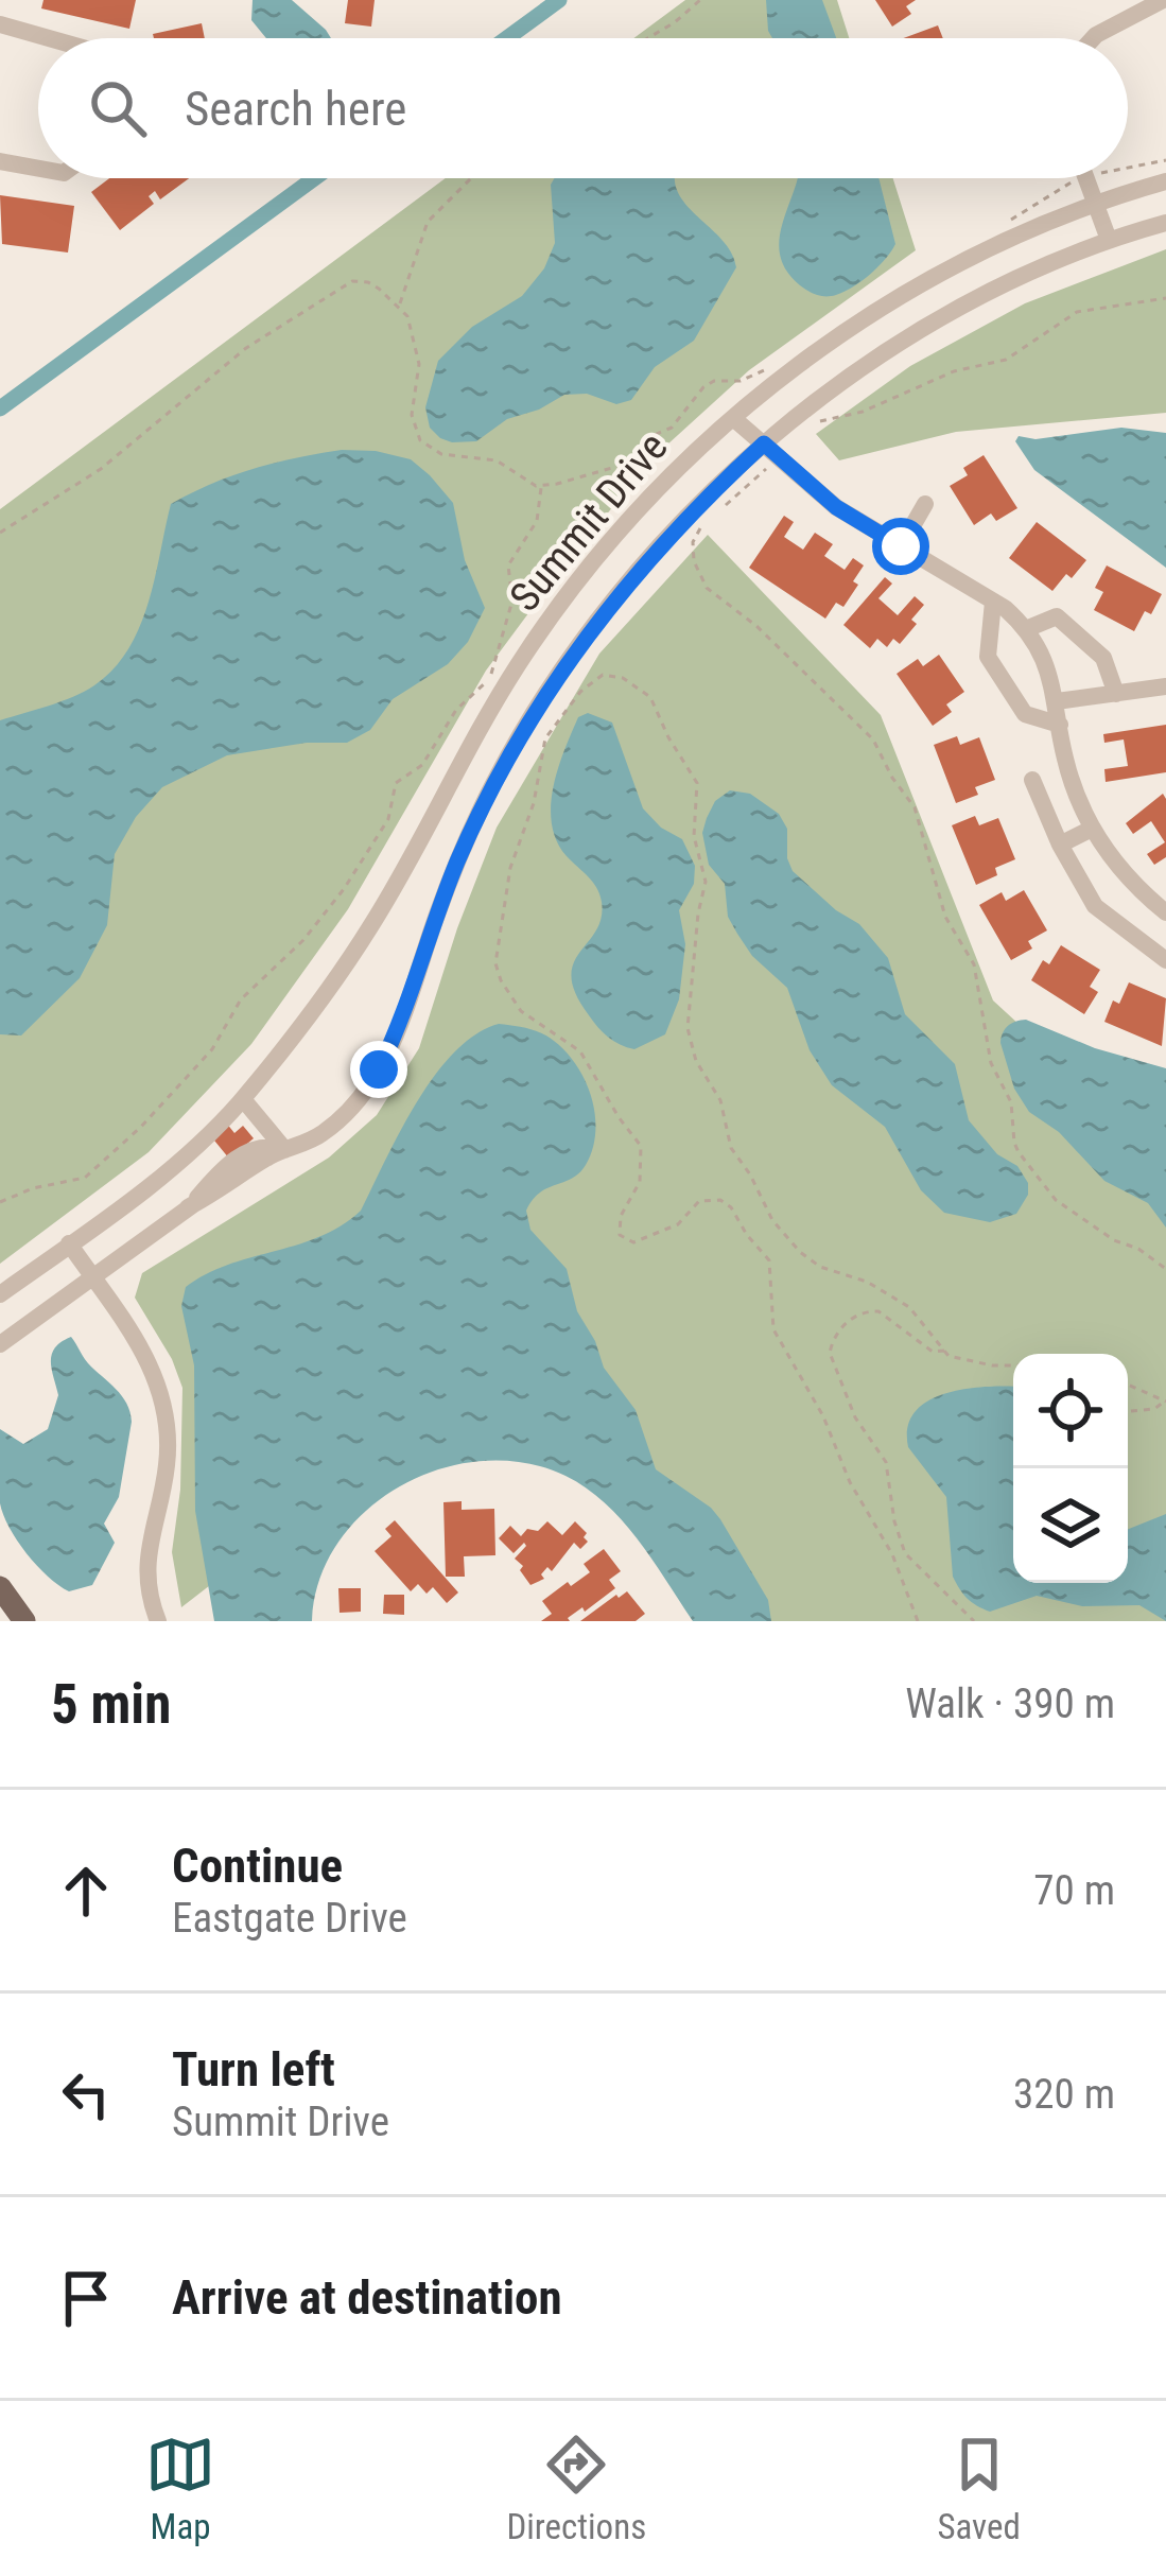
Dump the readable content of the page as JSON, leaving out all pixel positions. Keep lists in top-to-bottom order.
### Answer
{
  "streets": {
    "street": ["Summit Drive"]
  },
  "page": {
    "search": "Search here",
    "heading": ["5 min", "Walk · 390 m"],
    "list": [
      ["Continue", "Eastgate Drive", "70 m"],
      ["Turn left", "Summit Drive", "320 m"],
      "Arrive at destination"
    ],
    "nav": ["Map", "Directions", "Saved"]
  }
}
